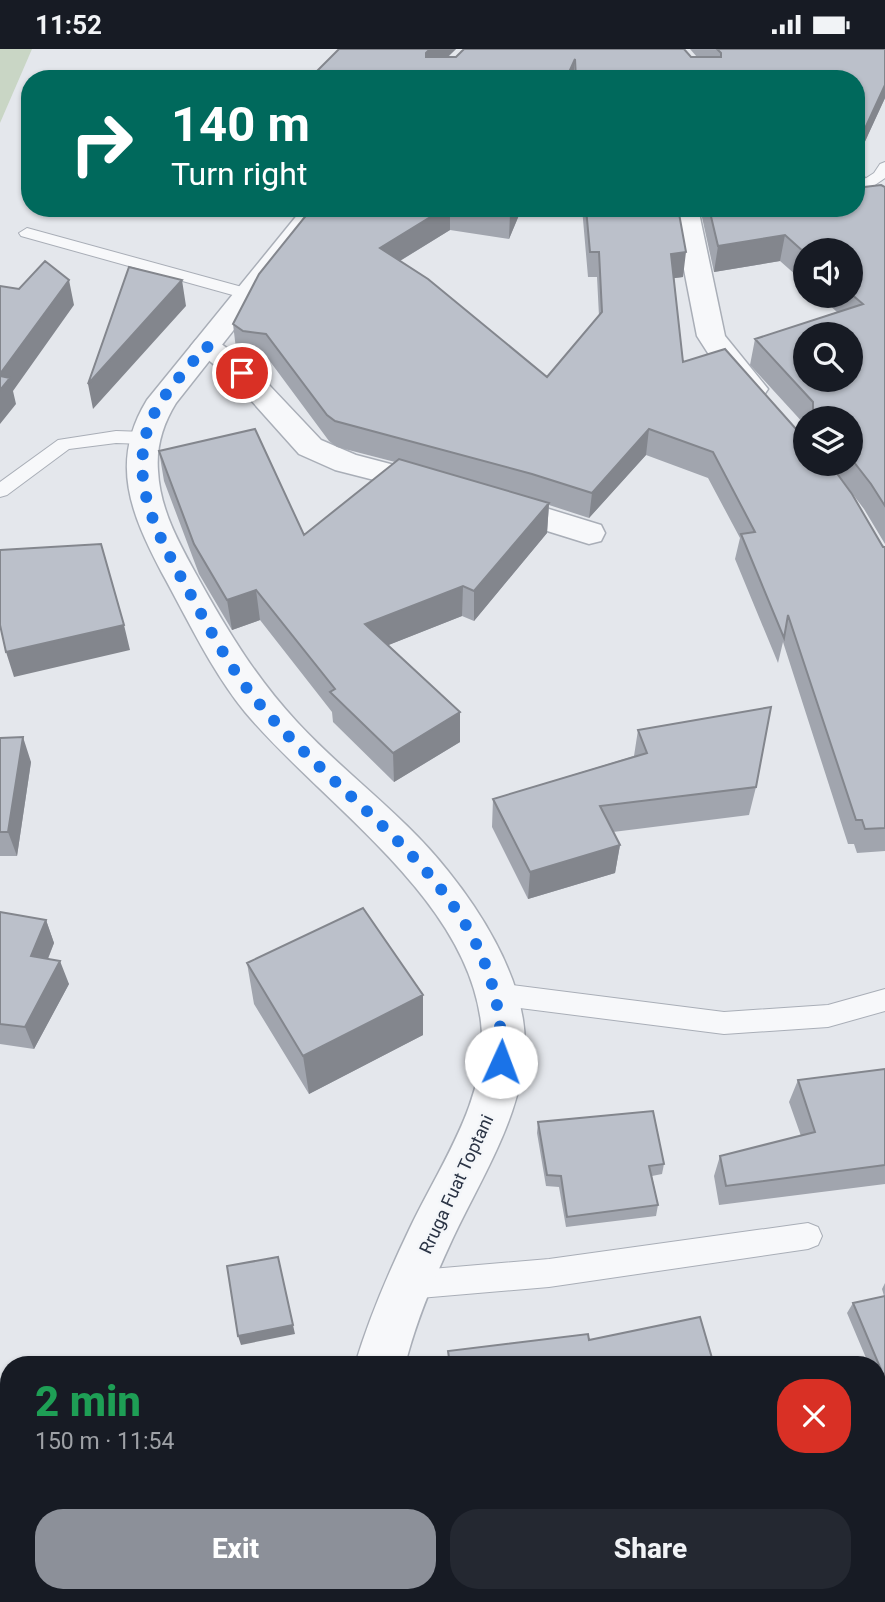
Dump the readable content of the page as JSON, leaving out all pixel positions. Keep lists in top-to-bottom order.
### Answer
{
  "streets": {
    "street": ["Rruga Fuat Toptani"]
  },
  "page": {
    "status": "11:52",
    "turn": ["140 m", "Turn right"],
    "heading": ["2 min", "150 m · 11:54"],
    "buttons": ["Exit", "Share"]
  }
}
